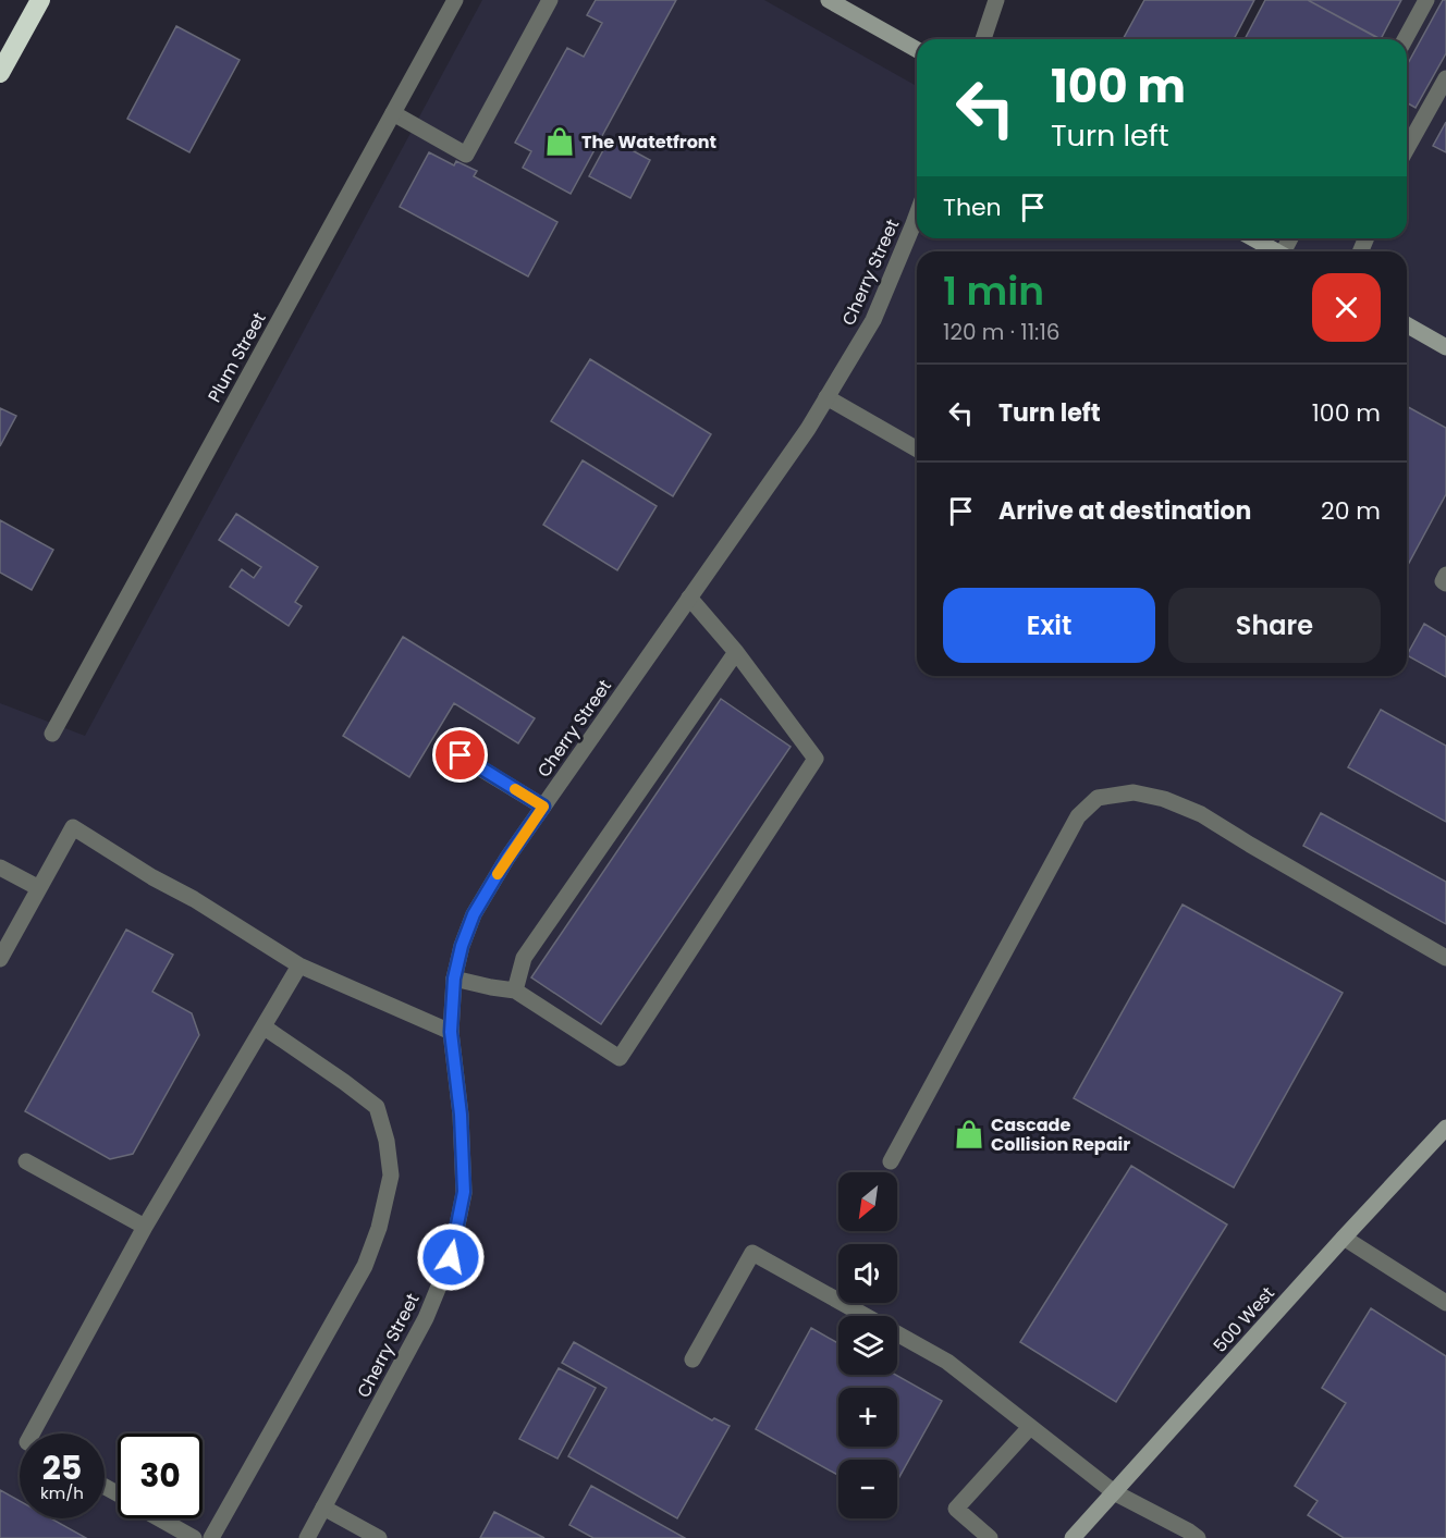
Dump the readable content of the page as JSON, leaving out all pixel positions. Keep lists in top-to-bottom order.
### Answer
{
  "streets": {
    "main road": ["500 West"],
    "street": ["Cherry Street", "Plum Street"]
  },
  "places": {
    "shop": ["The Watetfront", "Cascade Collision Repair"]
  },
  "north": "bottom left",
  "page": {
    "turn": ["100 m", "Turn left"],
    "then": "Then",
    "heading": ["1 min", "120 m · 11:16"],
    "list": [
      {
        "name": "Turn left",
        "value": "100 m"
      },
      {
        "name": "Arrive at destination",
        "value": "20 m"
      }
    ],
    "buttons": ["Exit", "Share"],
    "map_buttons": ["+", "−"],
    "speed": "25 km/h",
    "limit": "30"
  }
}
